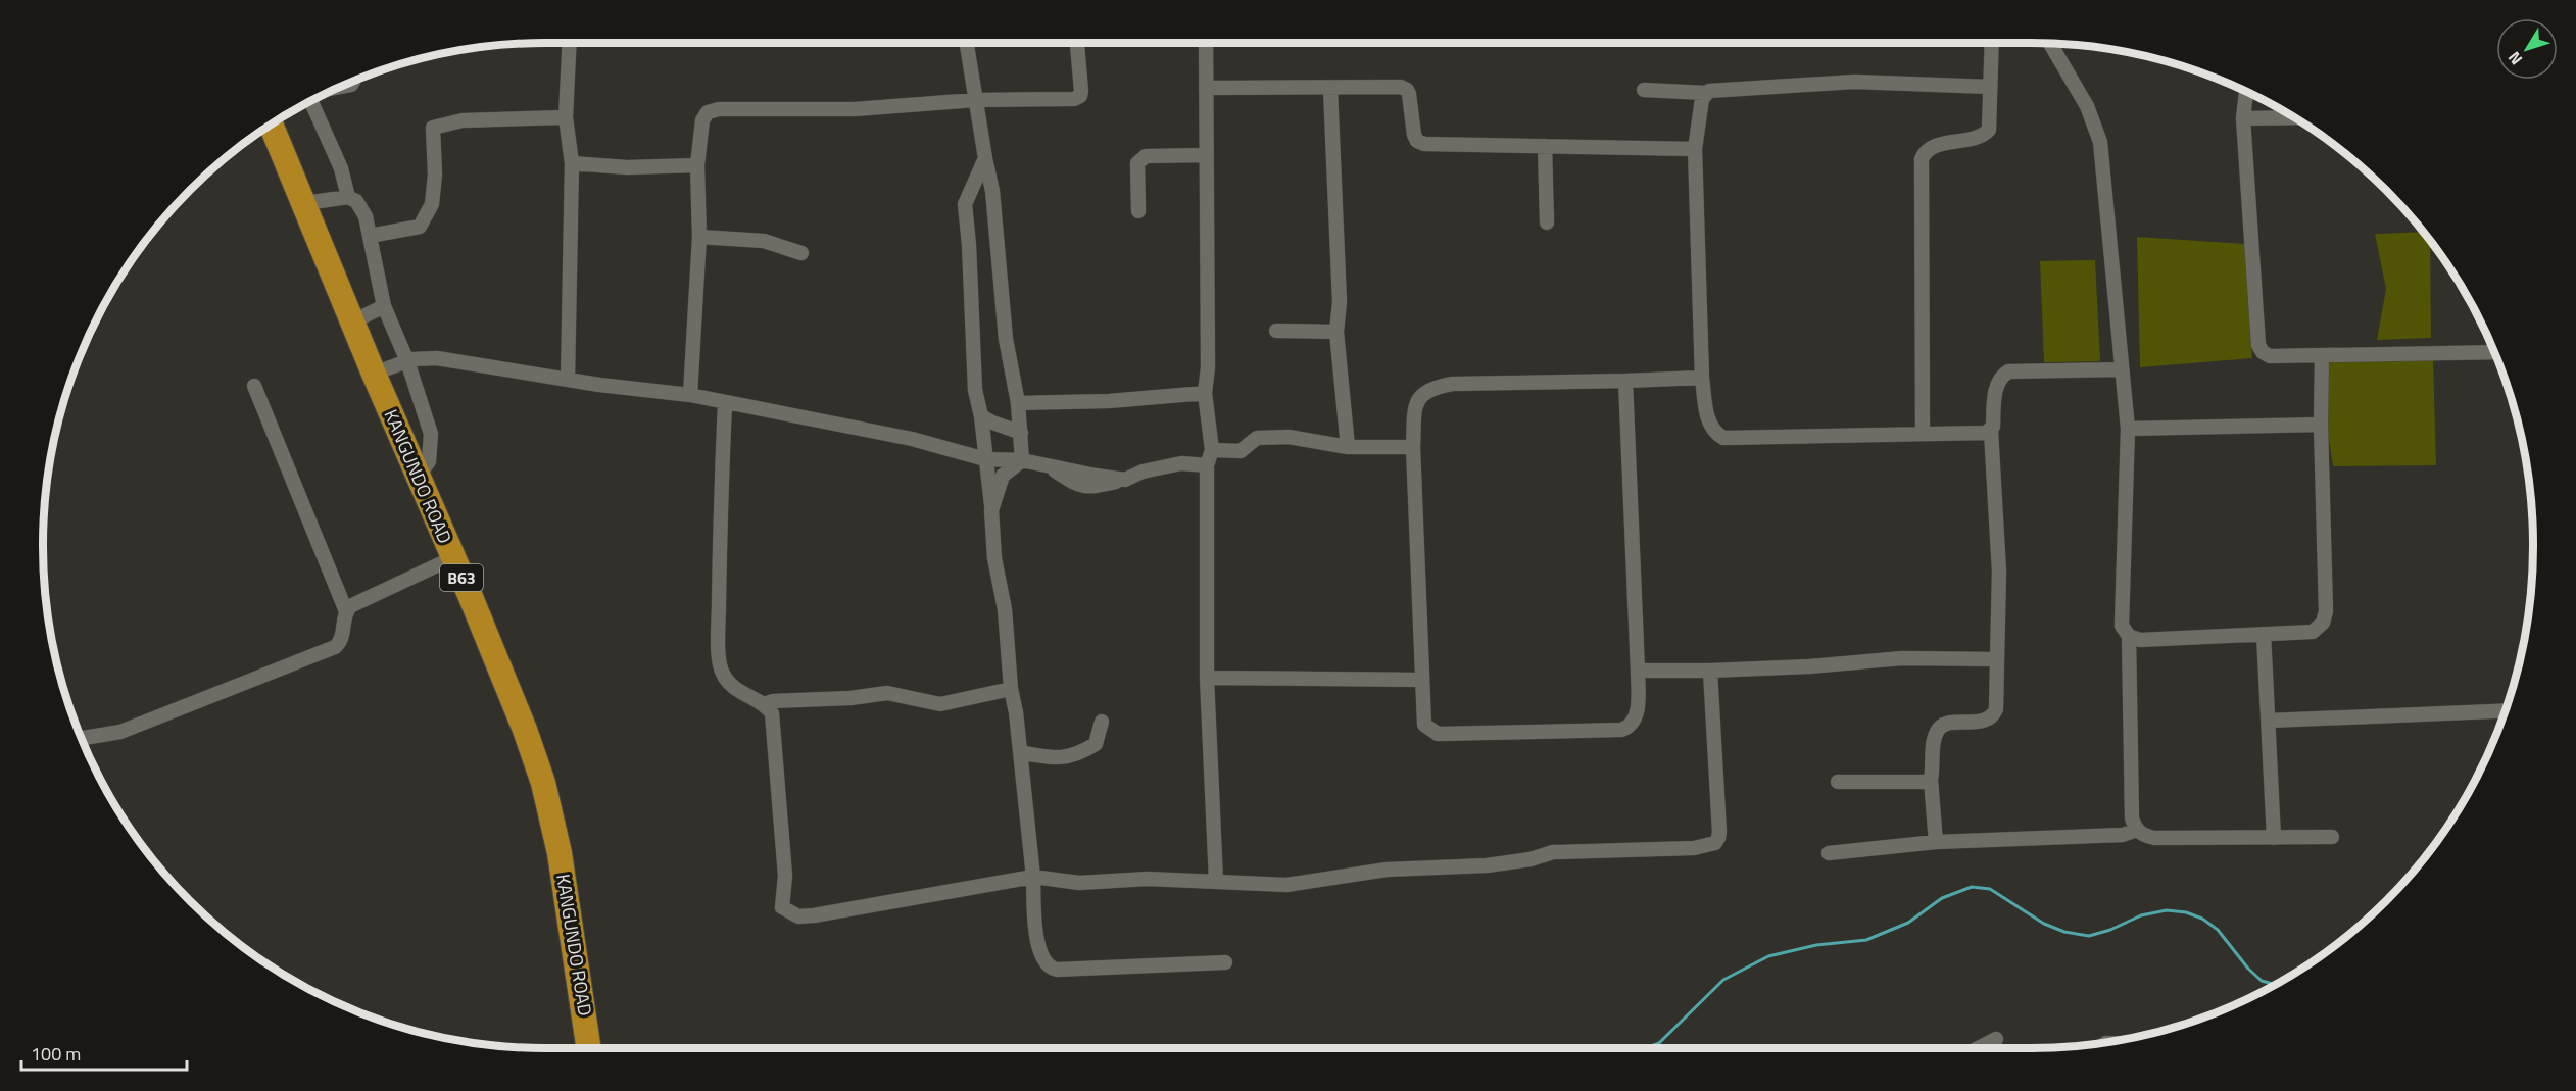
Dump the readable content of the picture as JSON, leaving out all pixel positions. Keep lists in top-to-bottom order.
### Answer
{
  "streets": {
    "highway": ["KANGUNDO ROAD", "B63"]
  },
  "scale_bar": "100 m",
  "north": "bottom left"
}
